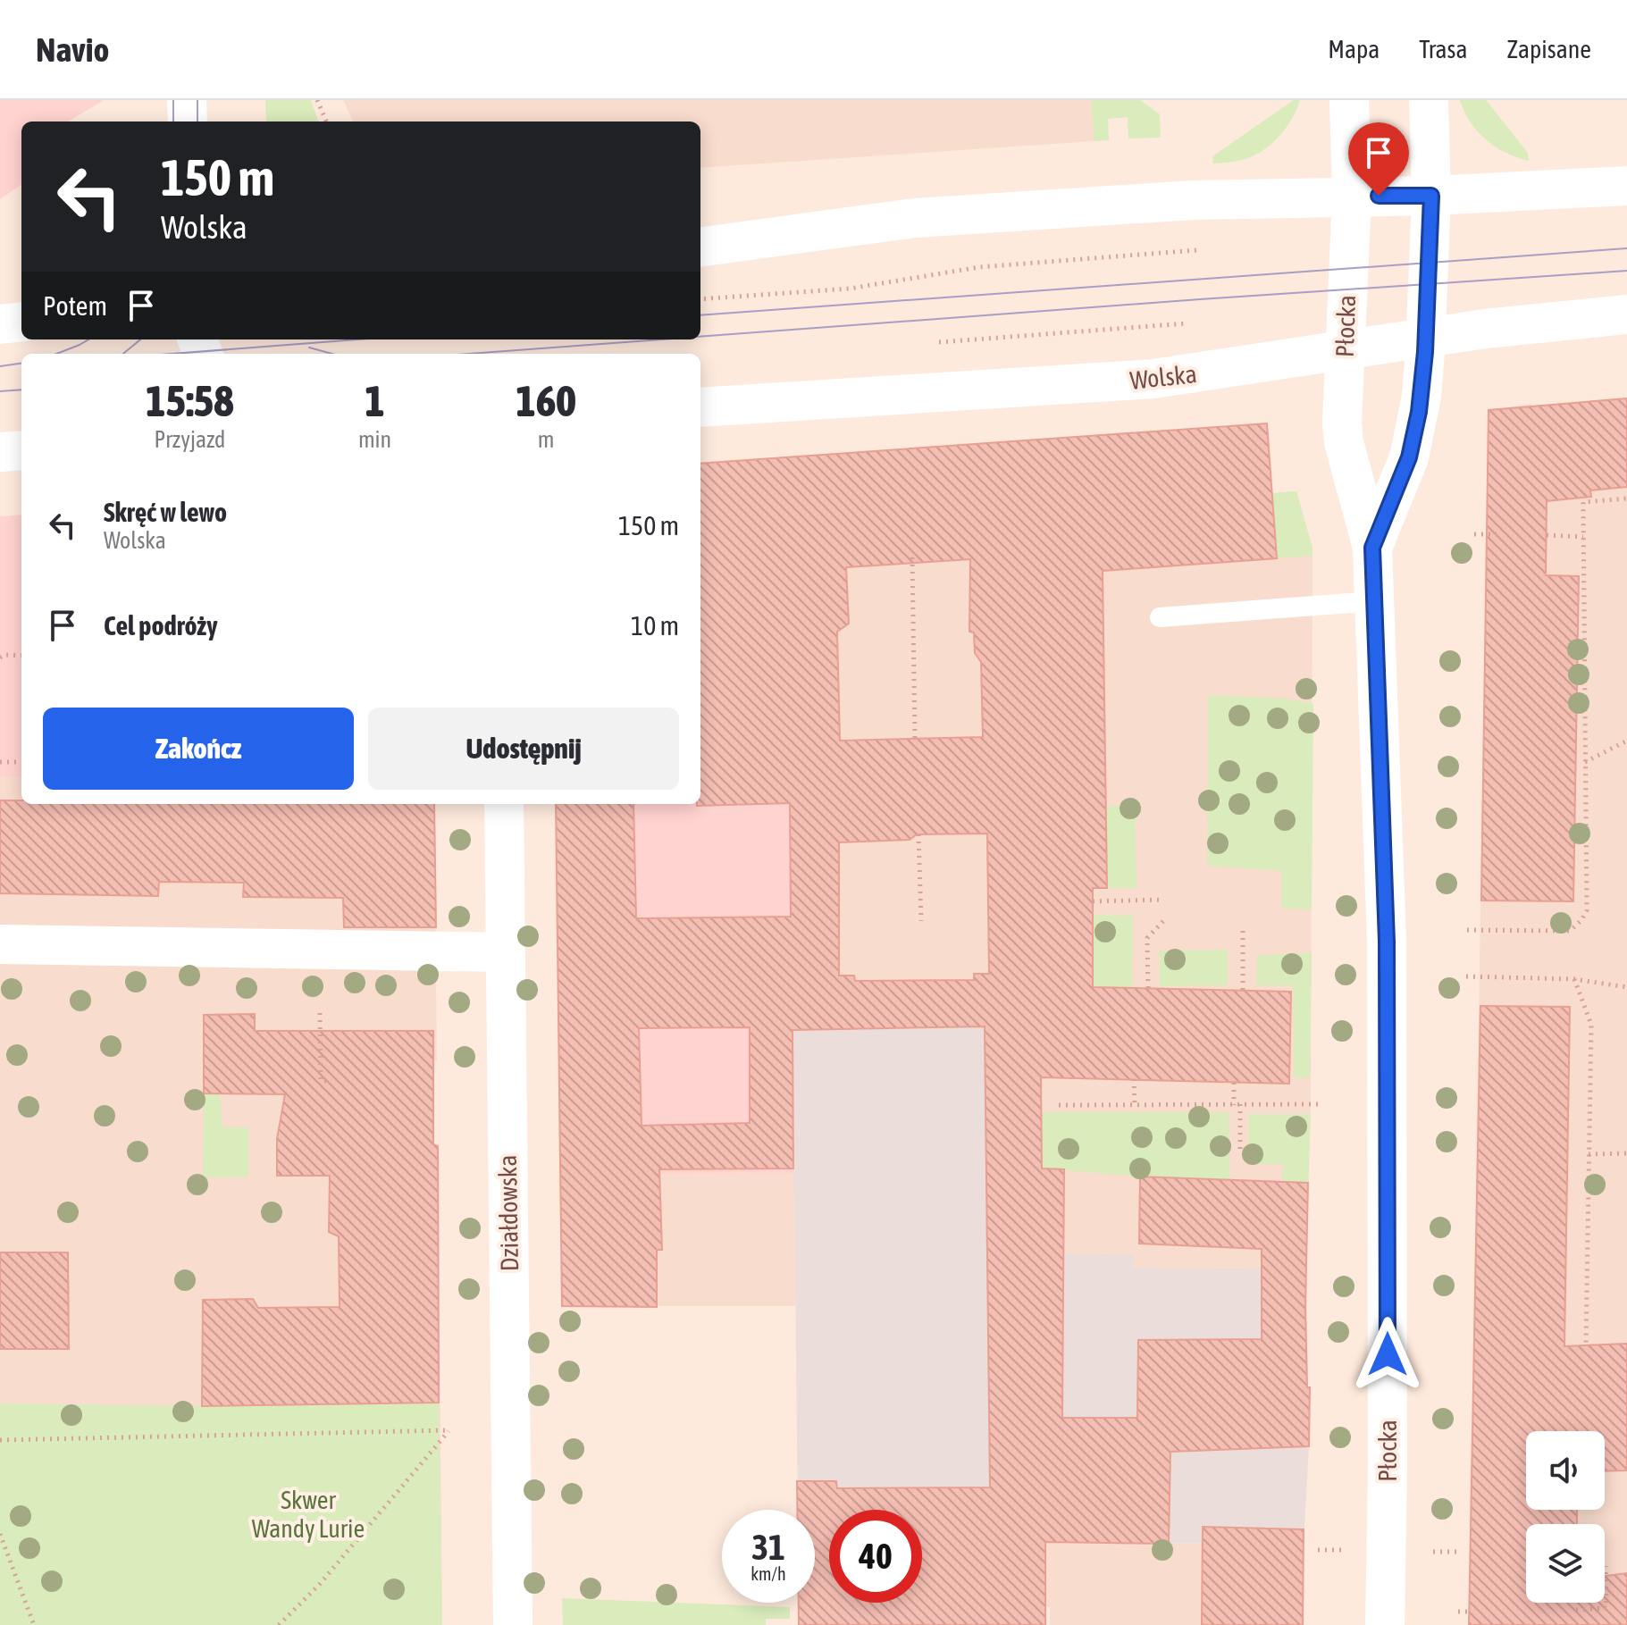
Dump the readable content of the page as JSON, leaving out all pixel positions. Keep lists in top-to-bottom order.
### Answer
{
  "streets": {
    "street": ["Płocka", "Wolska", "Działdowska"]
  },
  "crossings": [
    ["Płocka", "Wolska"]
  ],
  "parks": ["Skwer Wandy Lurie"],
  "page": {
    "header": "Navio",
    "nav": ["Mapa", "Trasa", "Zapisane"],
    "turn": ["150 m", "Wolska"],
    "then": "Potem",
    "eta": [
      "15:58",
      "Przyjazd",
      "1",
      "min",
      "160",
      "m"
    ],
    "list": [
      {
        "name": "Skręć w lewo",
        "note": "Wolska",
        "value": "150 m"
      },
      {
        "name": "Cel podróży",
        "value": "10 m"
      }
    ],
    "buttons": ["Zakończ", "Udostępnij"],
    "speed": "31 km/h",
    "limit": "40"
  }
}
